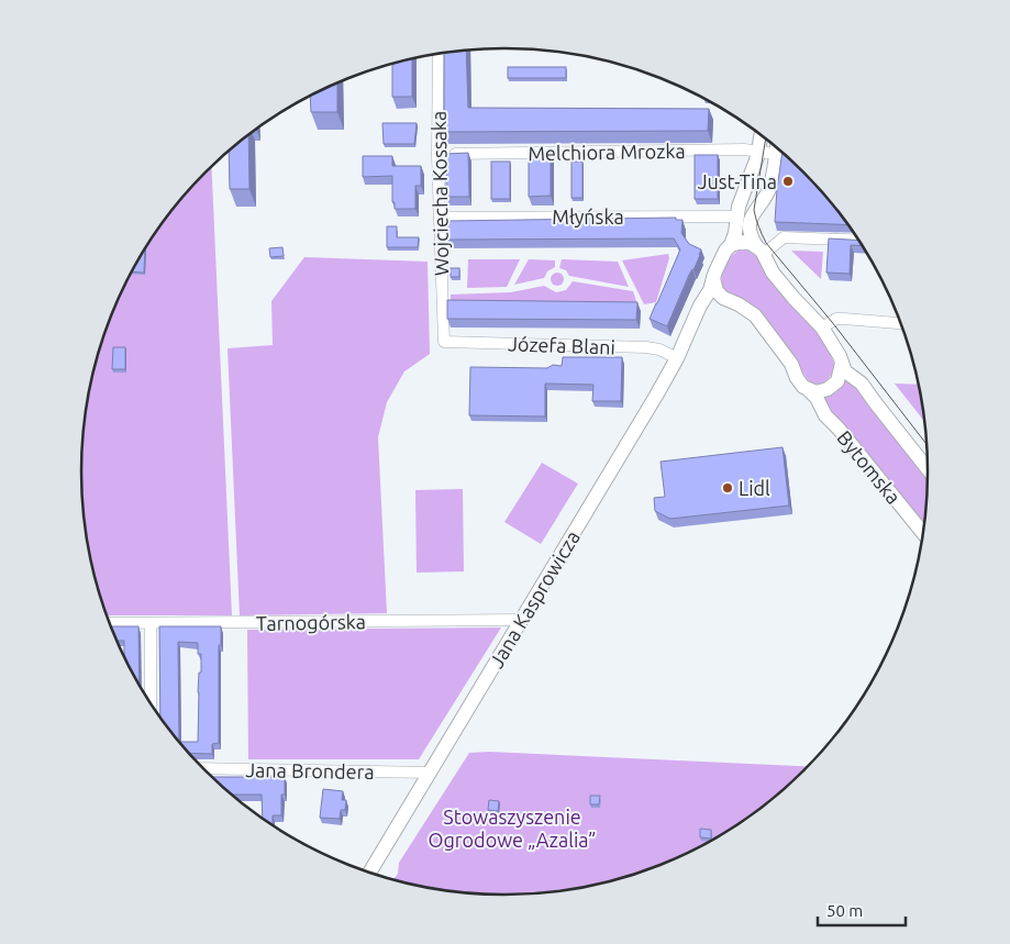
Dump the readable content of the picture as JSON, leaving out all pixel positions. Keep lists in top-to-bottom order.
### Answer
{
  "streets": {
    "street": [
      "Melchiora Mrozka",
      "Wojciecha Kossaka",
      "Młyńska",
      "Józefa Blani",
      "Bytomska",
      "Jana Kasprowicza",
      "Tarnogórska",
      "Jana Brondera"
    ]
  },
  "crossings": [
    ["Melchiora Mrozka", "Wojciecha Kossaka"],
    ["Wojciecha Kossaka", "Młyńska"],
    ["Wojciecha Kossaka", "Józefa Blani"],
    ["Józefa Blani", "Jana Kasprowicza"],
    ["Jana Kasprowicza", "Tarnogórska"],
    ["Jana Kasprowicza", "Jana Brondera"]
  ],
  "parks": ["Stowaszyszenie Ogrodowe „Azalia”"],
  "places": ["Just-Tina", "Lidl"],
  "scale_bar": "50 m"
}
